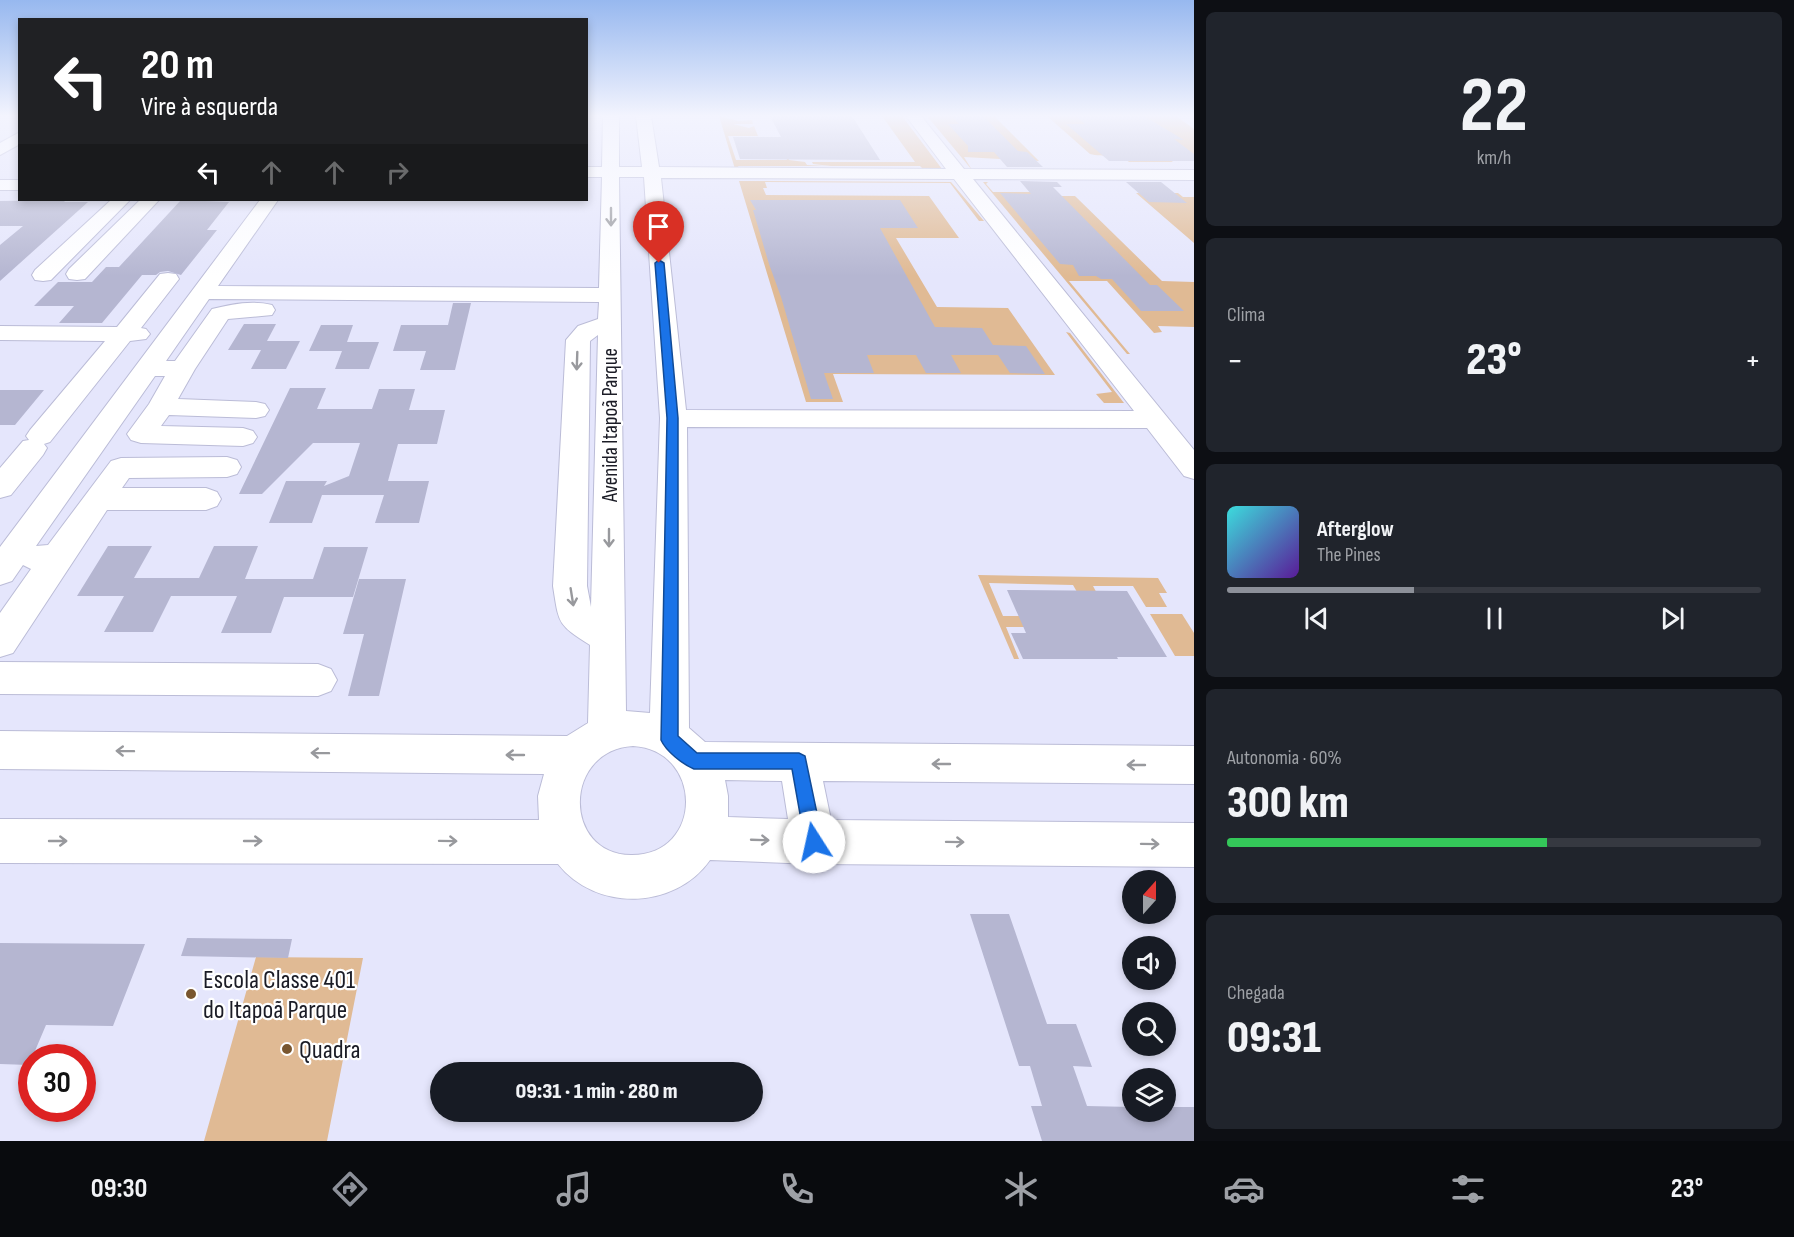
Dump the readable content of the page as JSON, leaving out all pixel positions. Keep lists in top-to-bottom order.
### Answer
{
  "streets": {
    "street": ["Avenida Itapoã Parque"]
  },
  "places": ["Escola Classe 401 do Itapoã Parque", "Quadra"],
  "north": "top",
  "page": {
    "tile": [
      ["22", "km/h"],
      "Clima",
      ["Autonomia · 60%", "300 km"],
      ["Chegada", "09:31"]
    ],
    "turn": ["20 m", "Vire à esquerda"],
    "heat": ["−", "23°", "+"],
    "song": ["Afterglow", "The Pines"],
    "limit": "30",
    "trip": "09:31 · 1 min · 280 m",
    "tabs": ["09:30", "23°"]
  }
}
